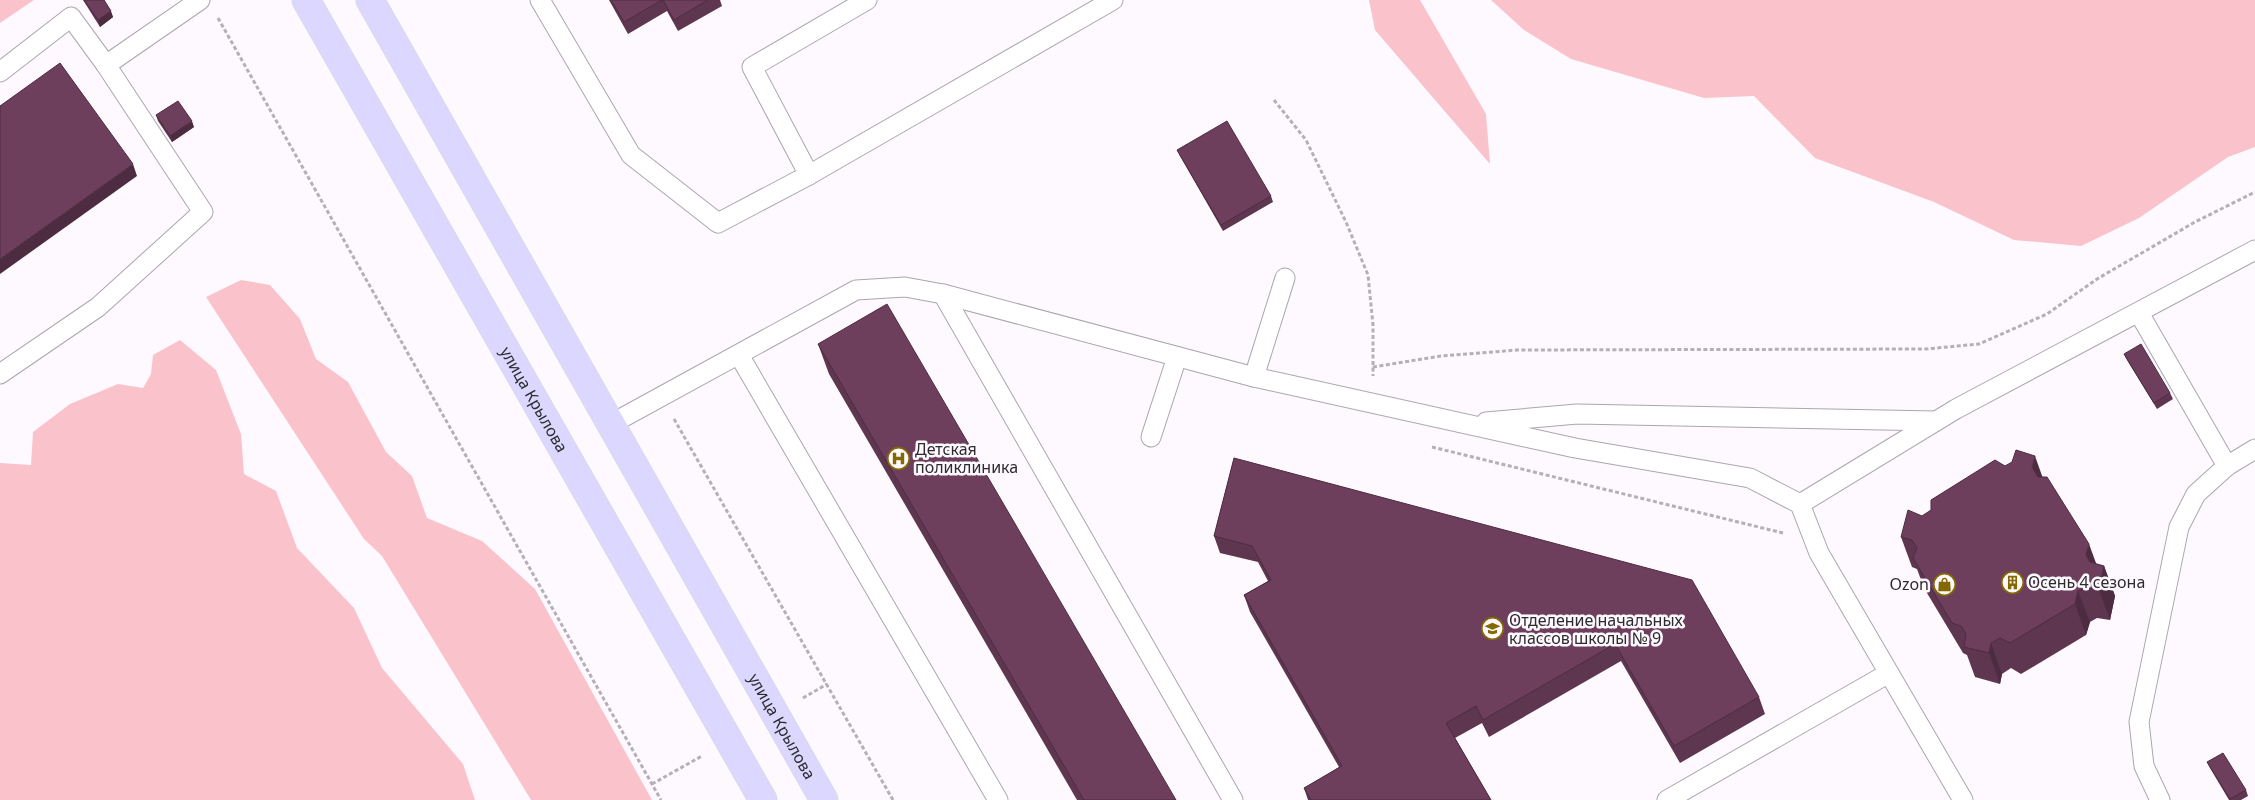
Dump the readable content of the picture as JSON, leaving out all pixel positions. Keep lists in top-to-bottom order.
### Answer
{
  "streets": {
    "main road": ["улица Крылова"]
  },
  "places": {
    "hospital": ["Детская поликлиника"],
    "building": ["Осень 4 сезона"],
    "shop": ["Ozon"],
    "school or university": ["Отделение начальных классов школы № 9"]
  }
}
